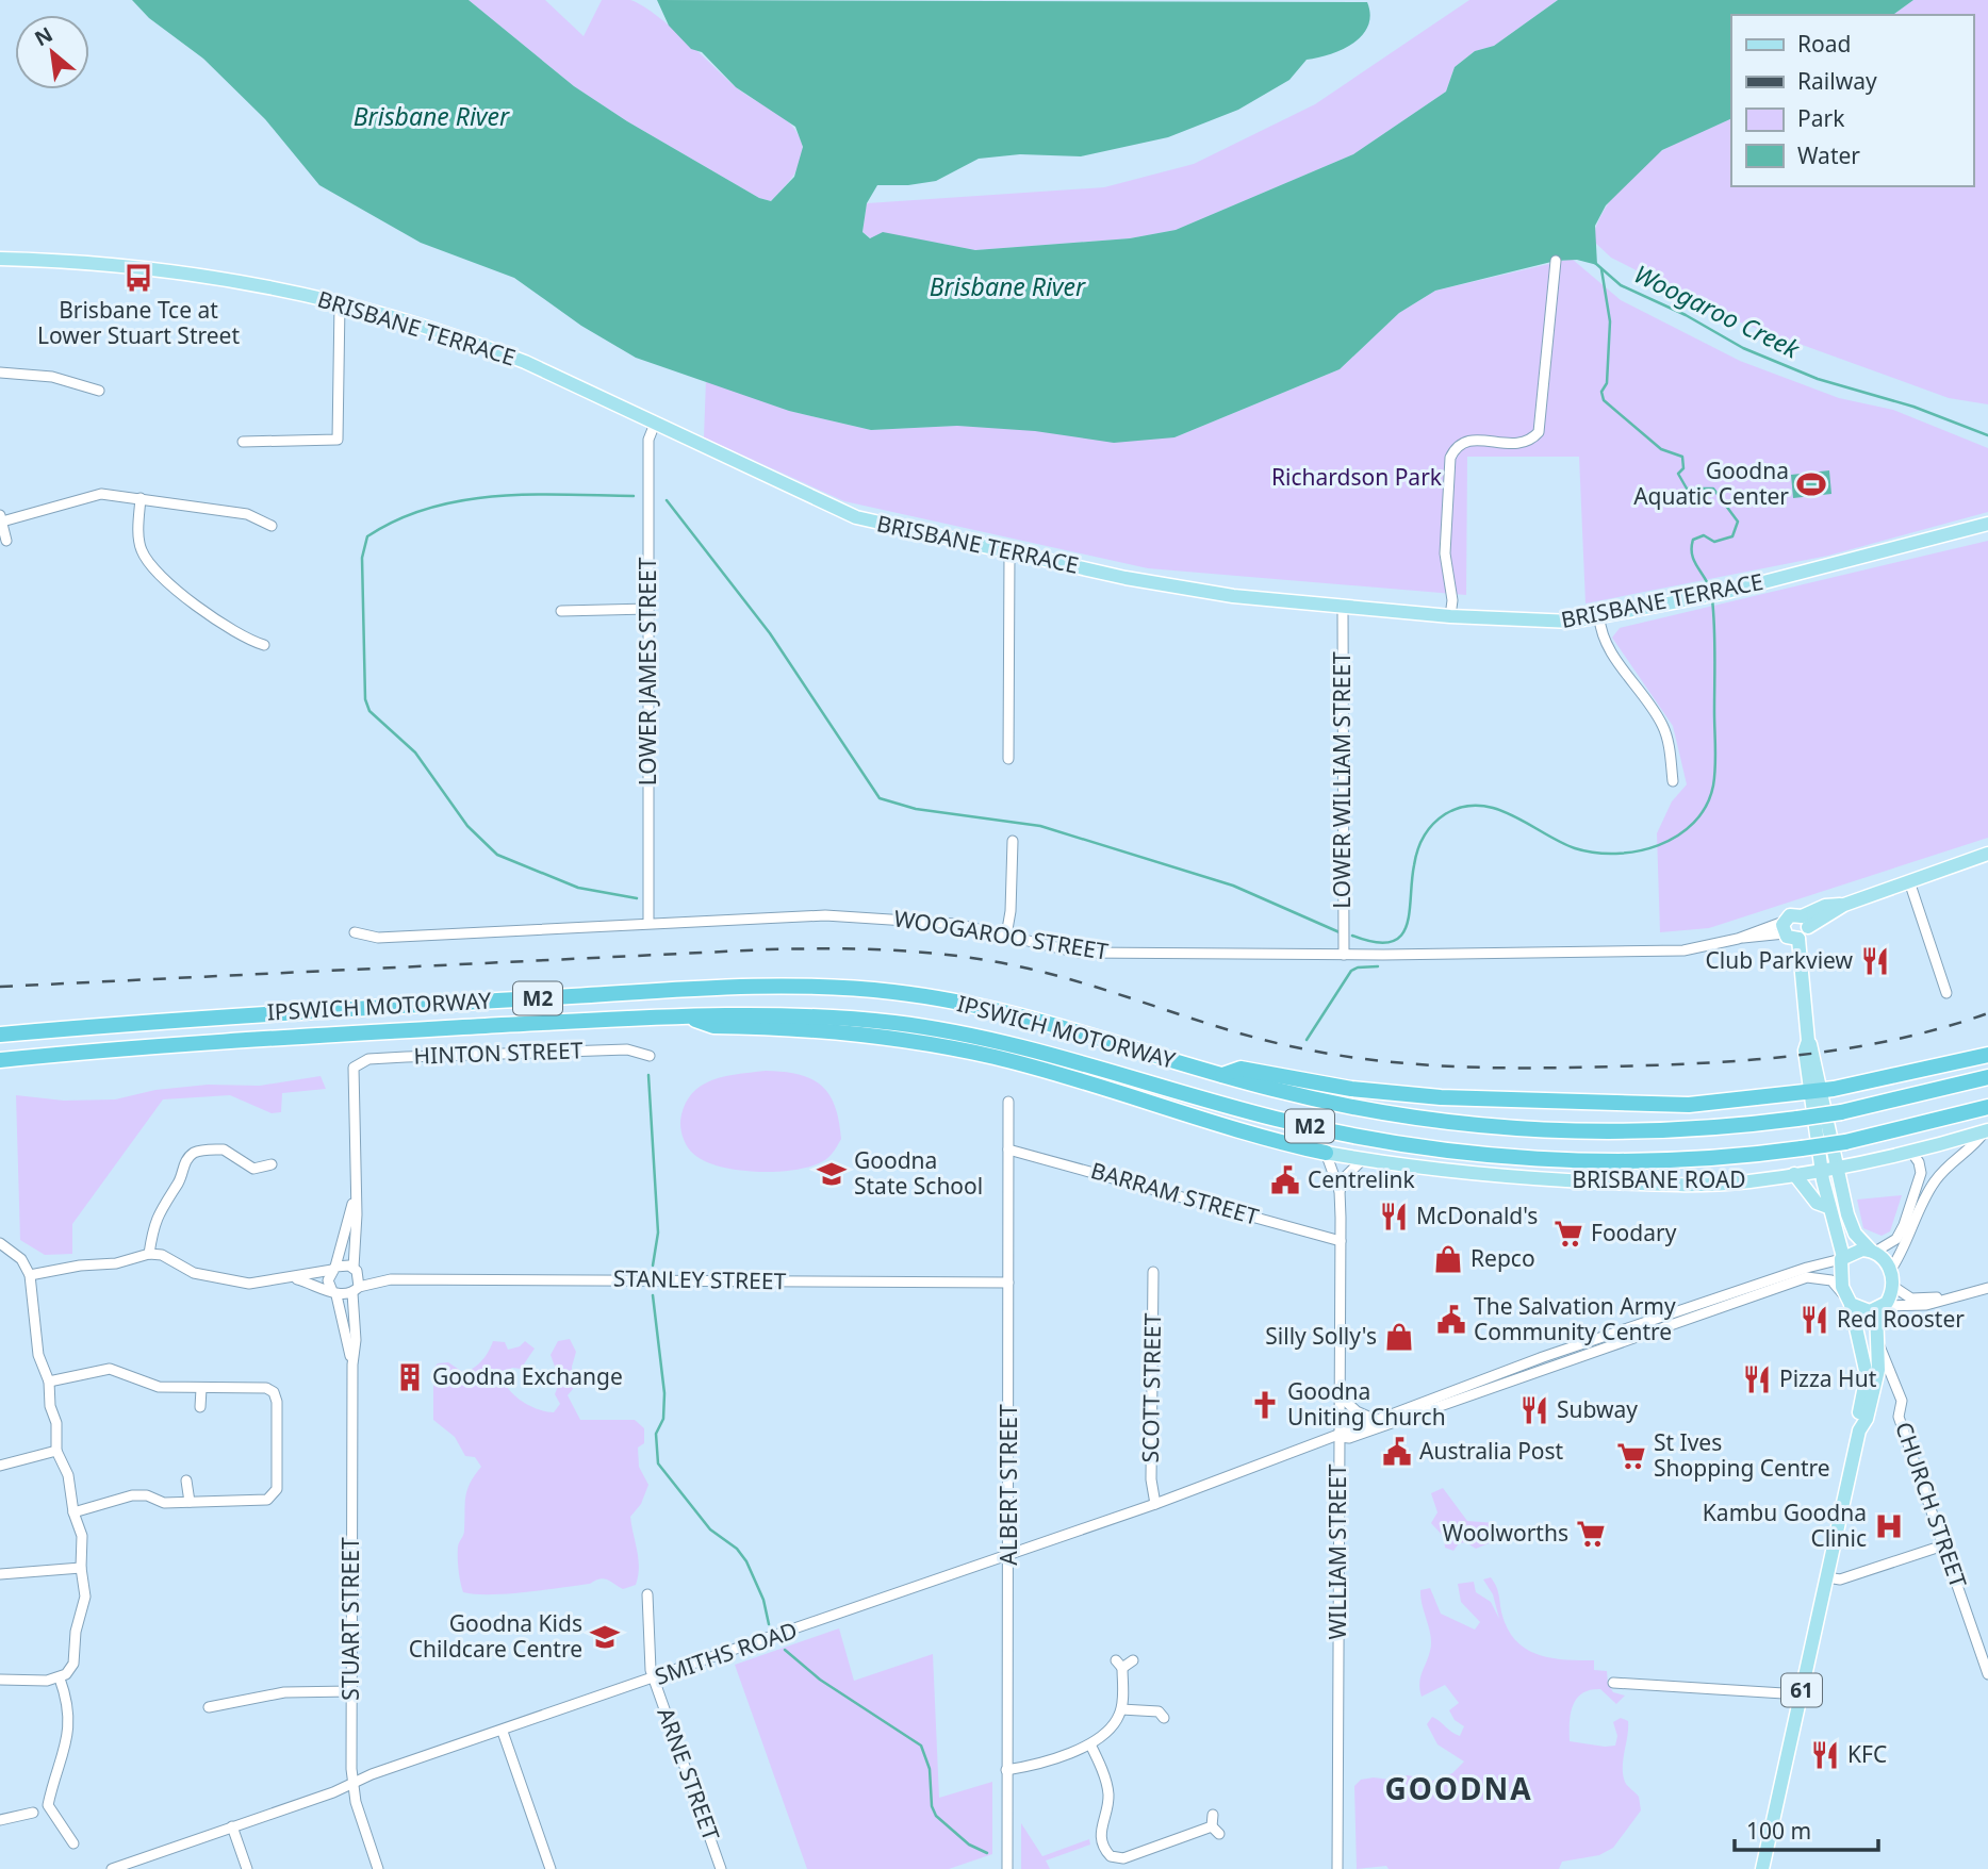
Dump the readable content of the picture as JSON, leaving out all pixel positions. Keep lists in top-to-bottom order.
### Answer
{
  "streets": {
    "highway": ["M2", "IPSWICH MOTORWAY"],
    "main road": ["BRISBANE TERRACE", "BRISBANE ROAD", "61"],
    "street": [
      "LOWER JAMES STREET",
      "LOWER WILLIAM STREET",
      "WOOGAROO STREET",
      "HINTON STREET",
      "BARRAM STREET",
      "STANLEY STREET",
      "SCOTT STREET",
      "ALBERT STREET",
      "CHURCH STREET",
      "WILLIAM STREET",
      "STUART STREET",
      "SMITHS ROAD",
      "ARNE STREET"
    ]
  },
  "crossings": [
    ["BRISBANE TERRACE", "LOWER JAMES STREET"],
    ["BRISBANE TERRACE", "LOWER WILLIAM STREET"],
    ["LOWER JAMES STREET", "WOOGAROO STREET"],
    ["LOWER WILLIAM STREET", "WOOGAROO STREET"],
    ["BRISBANE ROAD", "WILLIAM STREET"],
    ["BARRAM STREET", "ALBERT STREET"],
    ["BARRAM STREET", "WILLIAM STREET"],
    ["STANLEY STREET", "ALBERT STREET"],
    ["STANLEY STREET", "STUART STREET"],
    ["SCOTT STREET", "SMITHS ROAD"],
    ["ALBERT STREET", "SMITHS ROAD"],
    ["CHURCH STREET", "61"],
    ["WILLIAM STREET", "SMITHS ROAD"],
    ["STUART STREET", "SMITHS ROAD"],
    ["SMITHS ROAD", "61"],
    ["SMITHS ROAD", "ARNE STREET"]
  ],
  "districts": ["GOODNA"],
  "water": ["Brisbane River", "Woogaroo Creek"],
  "parks": ["Richardson Park"],
  "places": {
    "bus stop": ["Brisbane Tce at Lower Stuart Street"],
    "sports": ["Goodna Aquatic Center"],
    "restaurant": [
      "Club Parkview",
      "McDonald's",
      "Red Rooster",
      "Pizza Hut",
      "Subway",
      "KFC"
    ],
    "school or university": ["Goodna State School", "Goodna Kids Childcare Centre"],
    "public building": ["Centrelink", "The Salvation Army Community Centre", "Australia Post"],
    "supermarket": ["Foodary", "St Ives Shopping Centre", "Woolworths"],
    "shop": ["Repco", "Silly Solly's"],
    "building": ["Goodna Exchange"],
    "church": ["Goodna Uniting Church"],
    "hospital": ["Kambu Goodna Clinic"]
  },
  "legend": [
    "Road",
    "Railway",
    "Park",
    "Water"
  ],
  "scale_bar": "100 m",
  "north": "top left"
}
